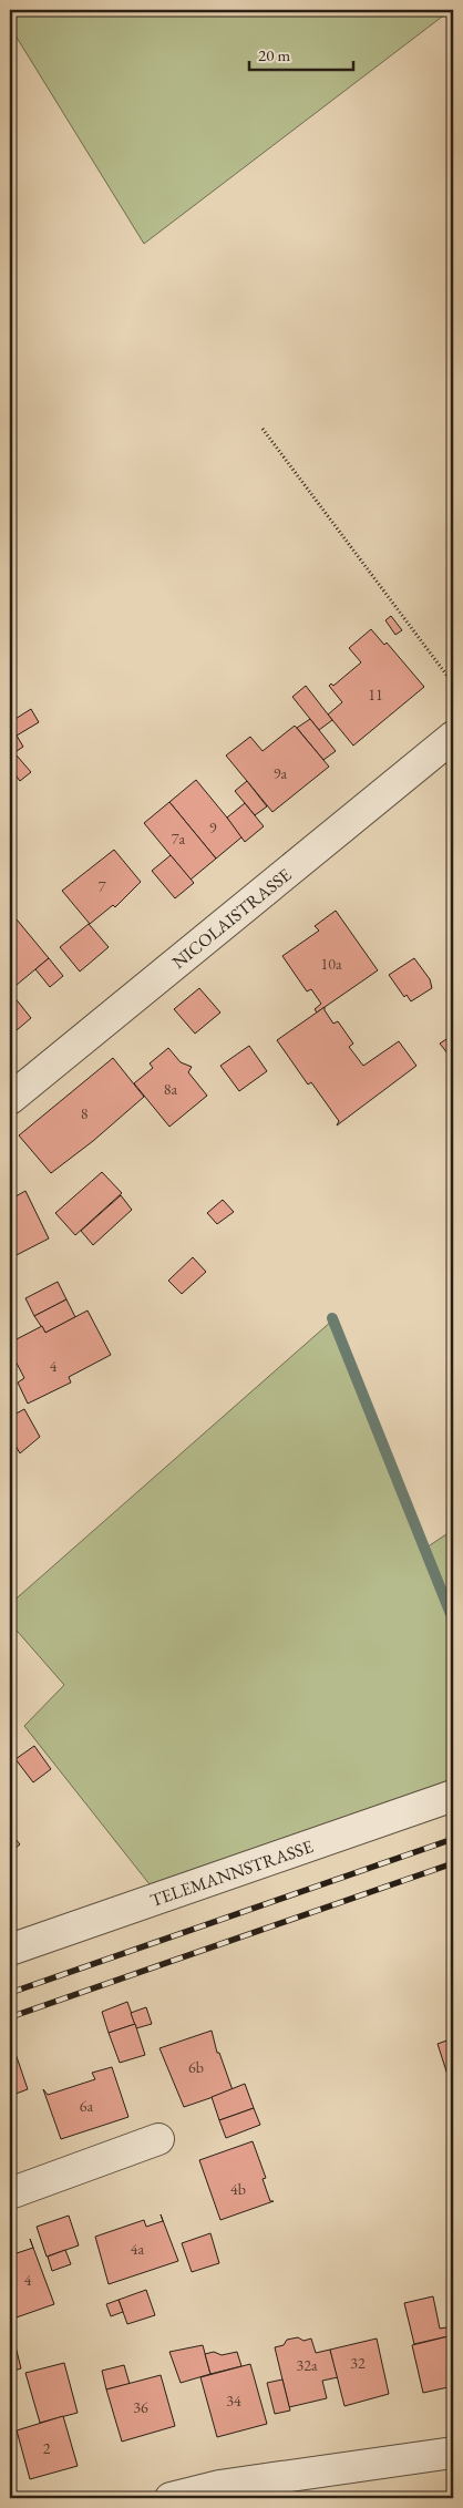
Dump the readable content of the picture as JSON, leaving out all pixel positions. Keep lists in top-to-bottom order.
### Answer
{
  "streets": {
    "street": ["NICOLAISTRASSE", "TELEMANNSTRASSE"]
  },
  "house_numbers": [
    "11",
    "9a",
    "9",
    "7a",
    "7",
    "10a",
    "8a",
    "8",
    "4",
    "6b",
    "6a",
    "4b",
    "4a",
    "4",
    "32",
    "32a",
    "34",
    "36",
    "2"
  ],
  "scale_bar": "20 m"
}
